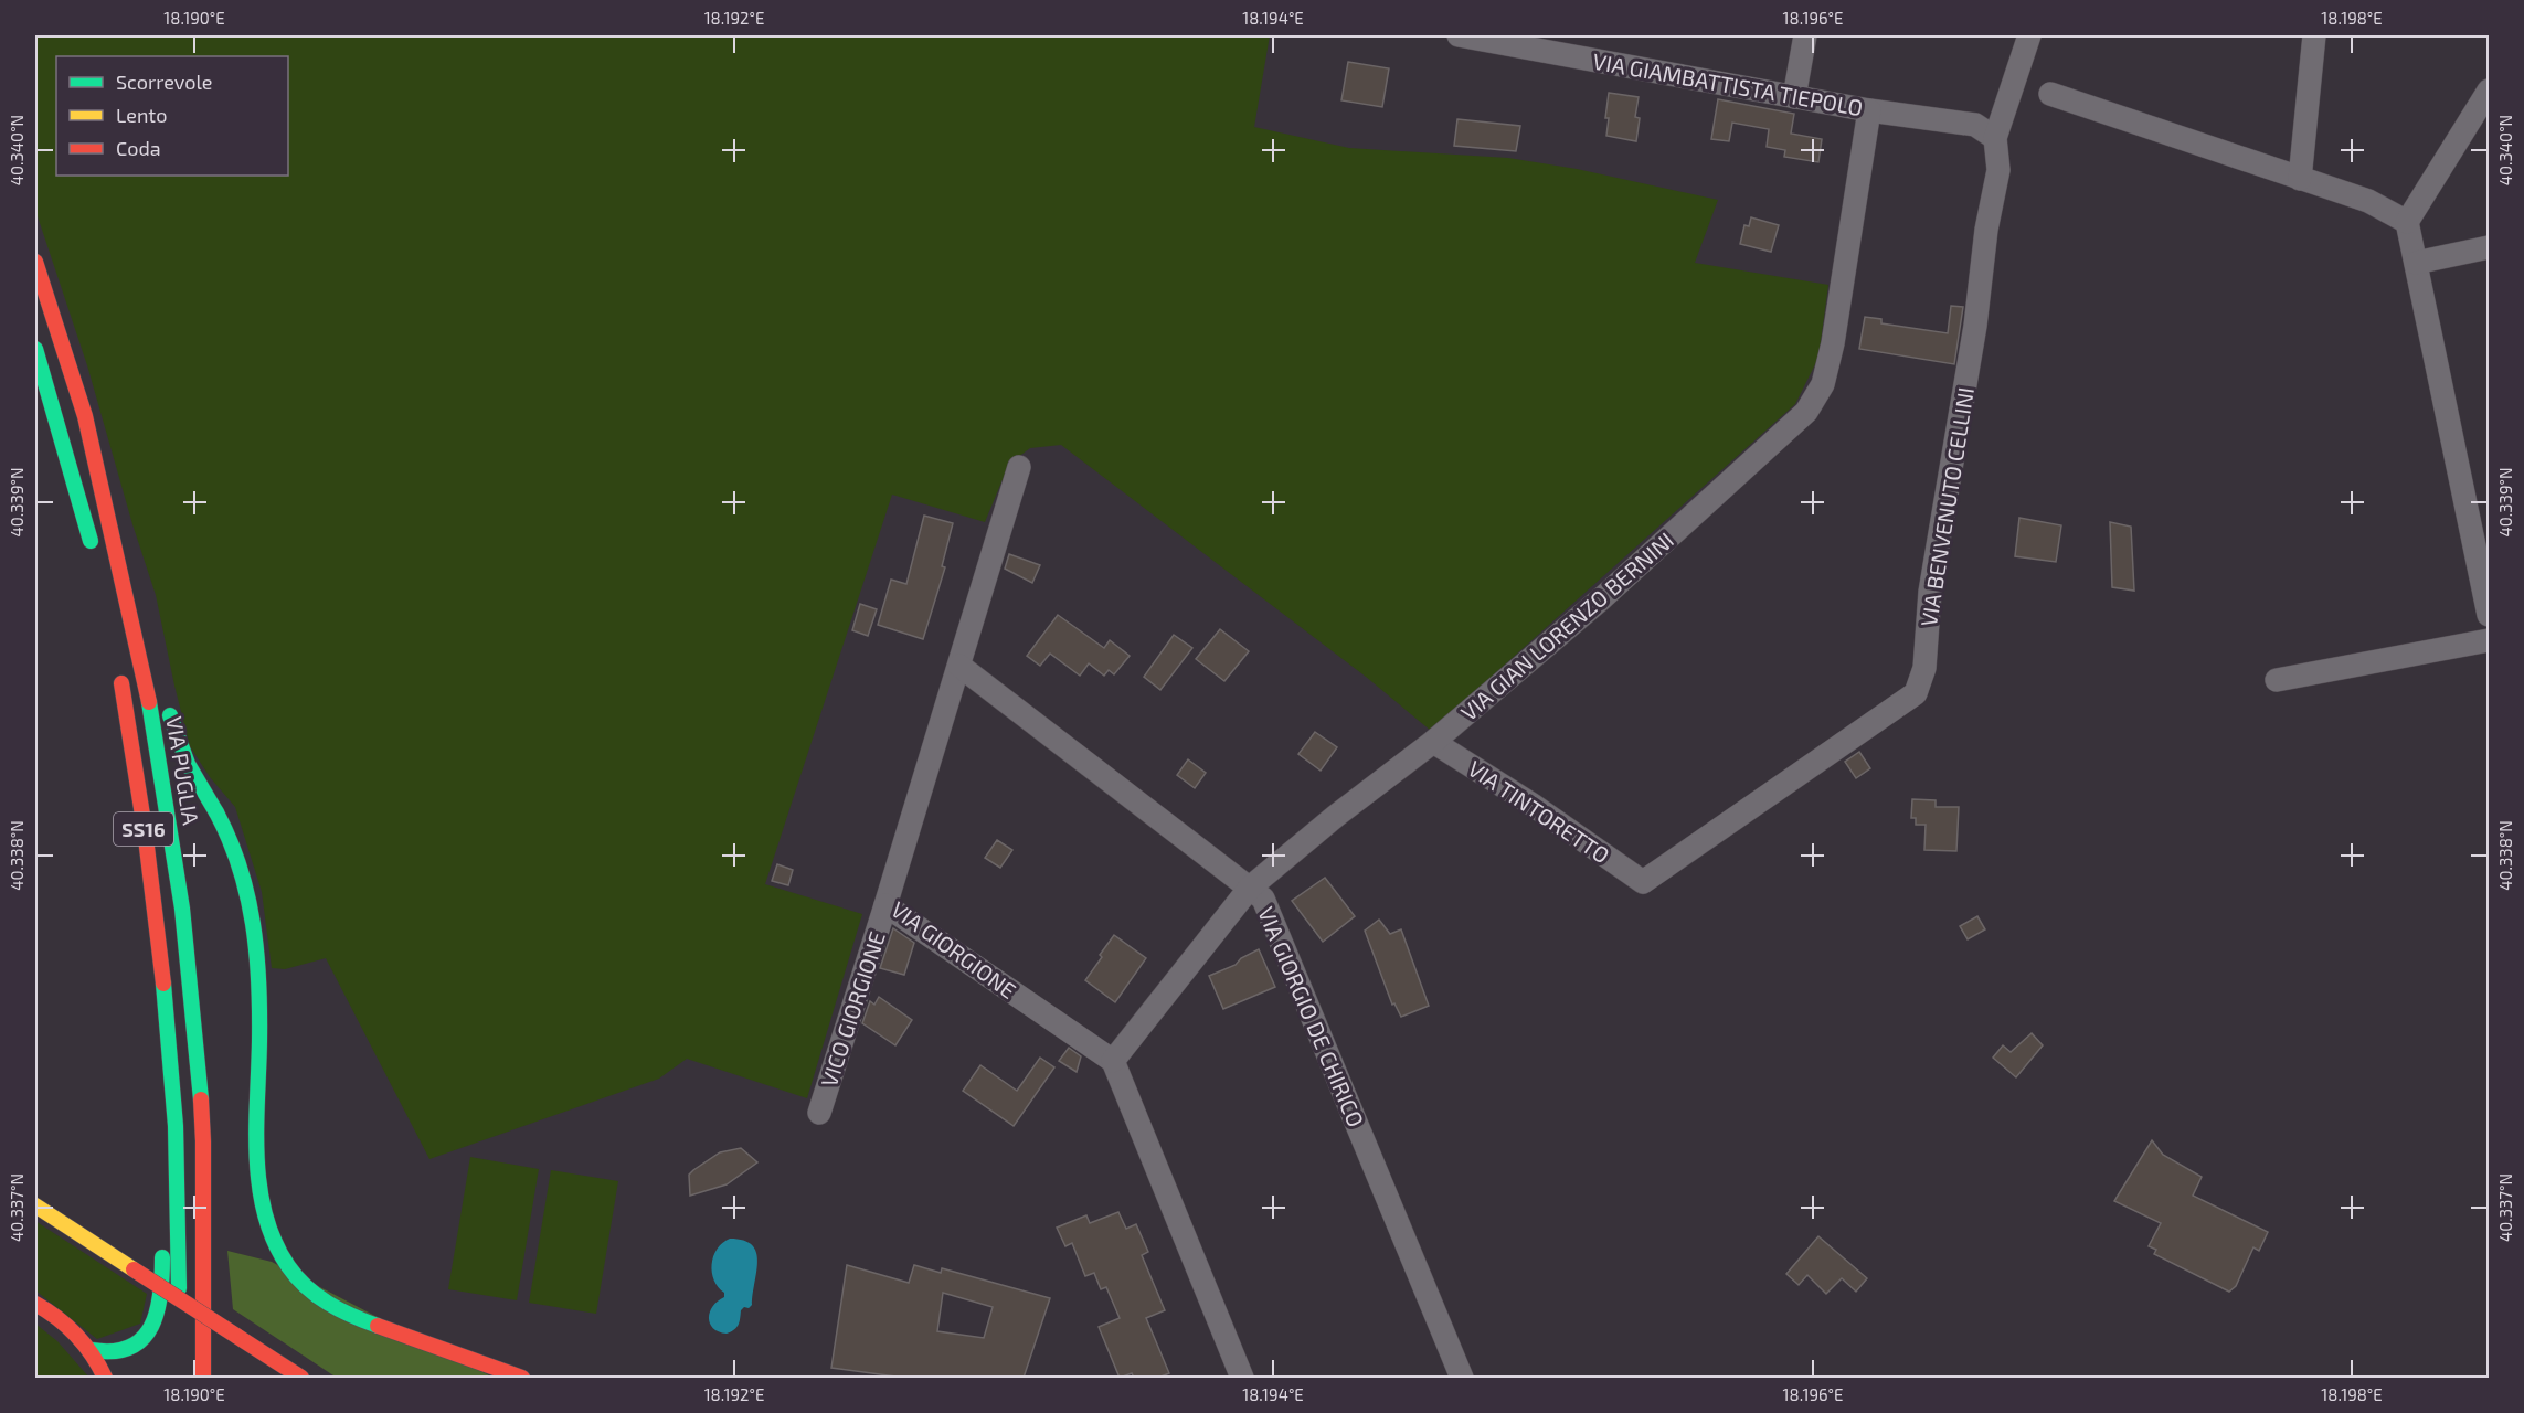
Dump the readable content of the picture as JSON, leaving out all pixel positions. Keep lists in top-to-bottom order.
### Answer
{
  "streets": {
    "main road": ["VIA PUGLIA", "SS16"],
    "street": [
      "VIA GIAMBATTISTA TIEPOLO",
      "VIA BENVENUTO CELLINI",
      "VIA GIAN LORENZO BERNINI",
      "VIA TINTORETTO",
      "VIA GIORGIONE",
      "VICO GIORGIONE",
      "VIA GIORGIO DE CHIRICO"
    ]
  },
  "crossings": [
    ["VIA GIAMBATTISTA TIEPOLO", "VIA BENVENUTO CELLINI"],
    ["VIA GIAMBATTISTA TIEPOLO", "VIA GIAN LORENZO BERNINI"],
    ["VIA BENVENUTO CELLINI", "VIA TINTORETTO"],
    ["VIA GIAN LORENZO BERNINI", "VIA TINTORETTO"],
    ["VIA GIAN LORENZO BERNINI", "VIA GIORGIONE"],
    ["VIA GIAN LORENZO BERNINI", "VIA GIORGIO DE CHIRICO"],
    ["VIA GIORGIONE", "VICO GIORGIONE"],
    ["VIA GIORGIONE", "VIA GIORGIO DE CHIRICO"]
  ],
  "legend": ["Scorrevole", "Lento", "Coda"],
  "coordinates": [
    "18.190°E",
    "18.192°E",
    "18.194°E",
    "18.196°E",
    "18.198°E",
    "40.340°N",
    "40.339°N",
    "40.338°N",
    "40.337°N"
  ]
}
